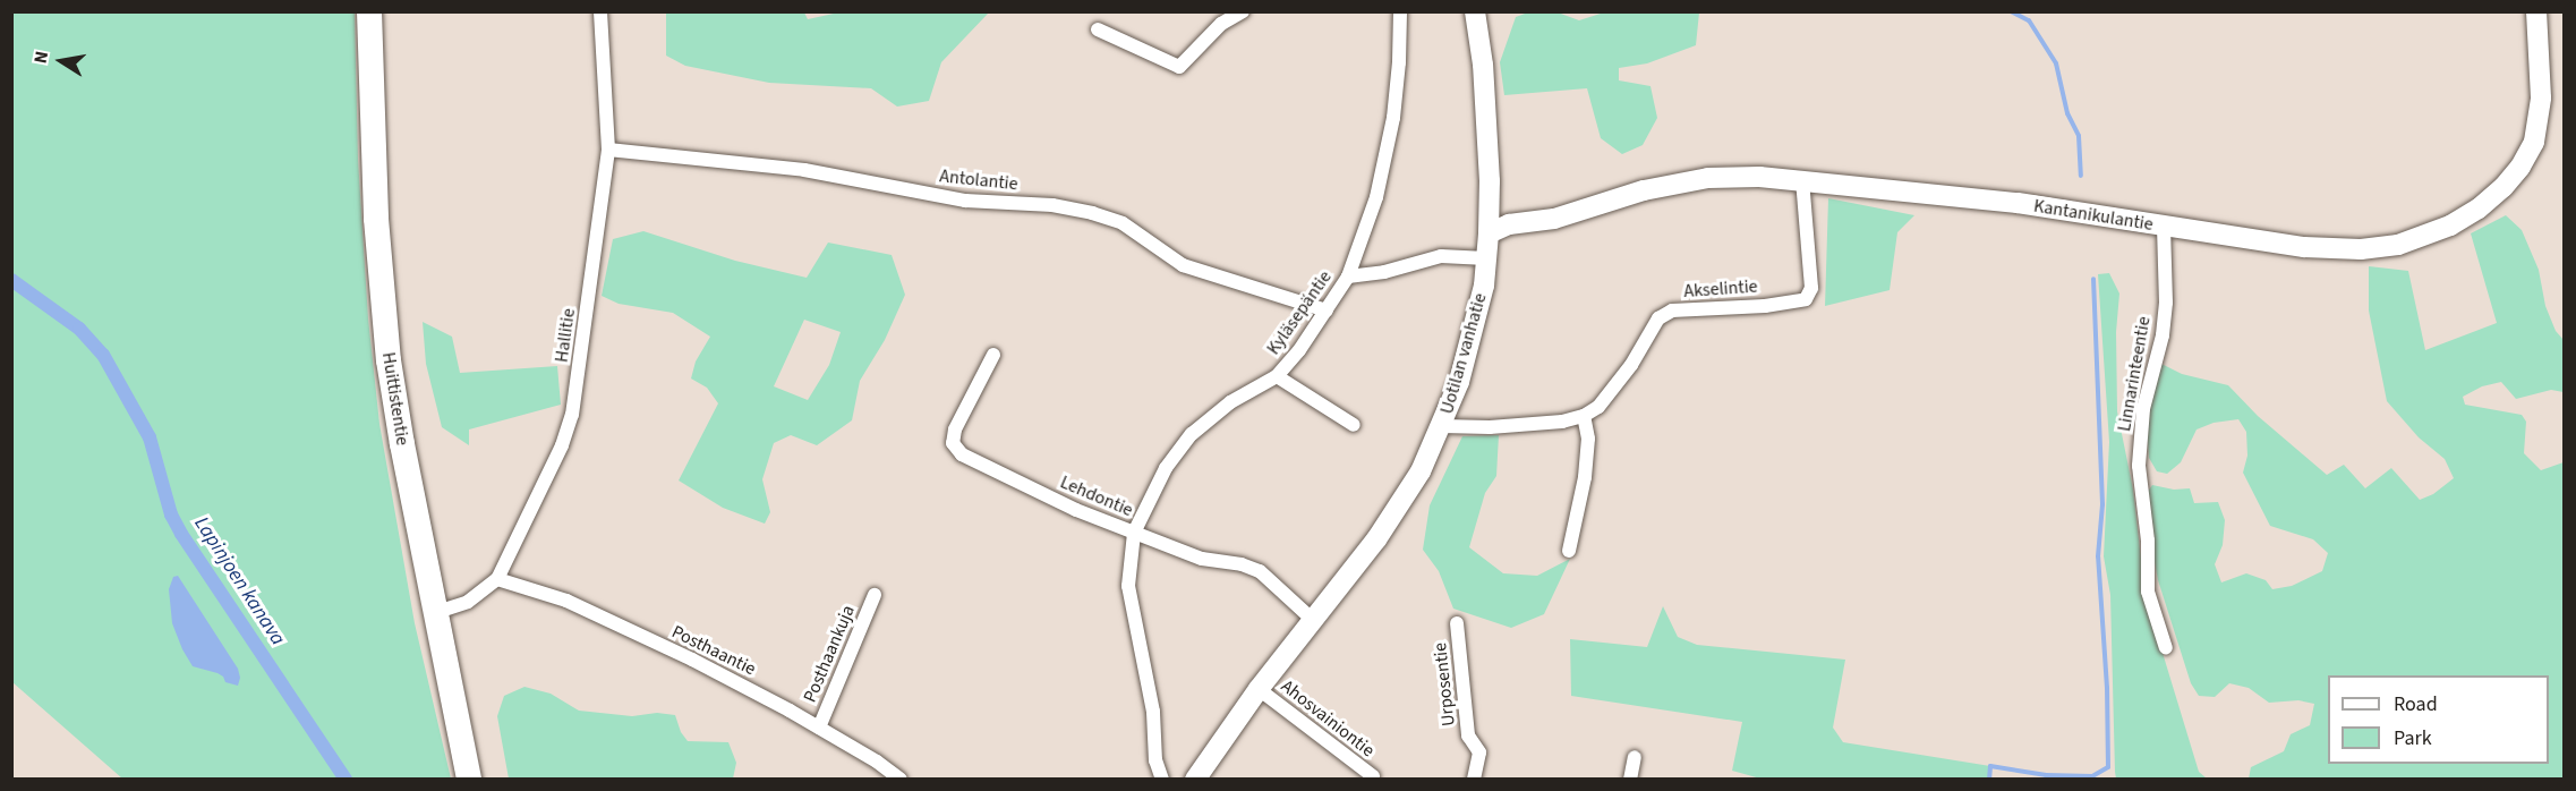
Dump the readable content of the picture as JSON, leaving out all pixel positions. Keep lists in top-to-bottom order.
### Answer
{
  "streets": {
    "highway": ["Huittistentie"],
    "street": [
      "Antolantie",
      "Kantanikulantie",
      "Akselintie",
      "Kyläsepäntie",
      "Hallitie",
      "Uotilan vanhatie",
      "Linnarinteentie",
      "Lehdontie",
      "Posthaantie",
      "Posthaankuja",
      "Urposentie",
      "Ahosvainiontie"
    ]
  },
  "crossings": [
    ["Antolantie", "Kyläsepäntie"],
    ["Antolantie", "Hallitie"],
    ["Kantanikulantie", "Akselintie"],
    ["Kantanikulantie", "Uotilan vanhatie"],
    ["Kantanikulantie", "Linnarinteentie"],
    ["Kyläsepäntie", "Lehdontie"],
    ["Hallitie", "Huittistentie"],
    ["Hallitie", "Posthaantie"],
    ["Uotilan vanhatie", "Lehdontie"],
    ["Uotilan vanhatie", "Ahosvainiontie"],
    ["Posthaantie", "Posthaankuja"]
  ],
  "water": ["Lapinjoen kanava"],
  "legend": ["Road", "Park"],
  "north": "left"
}
